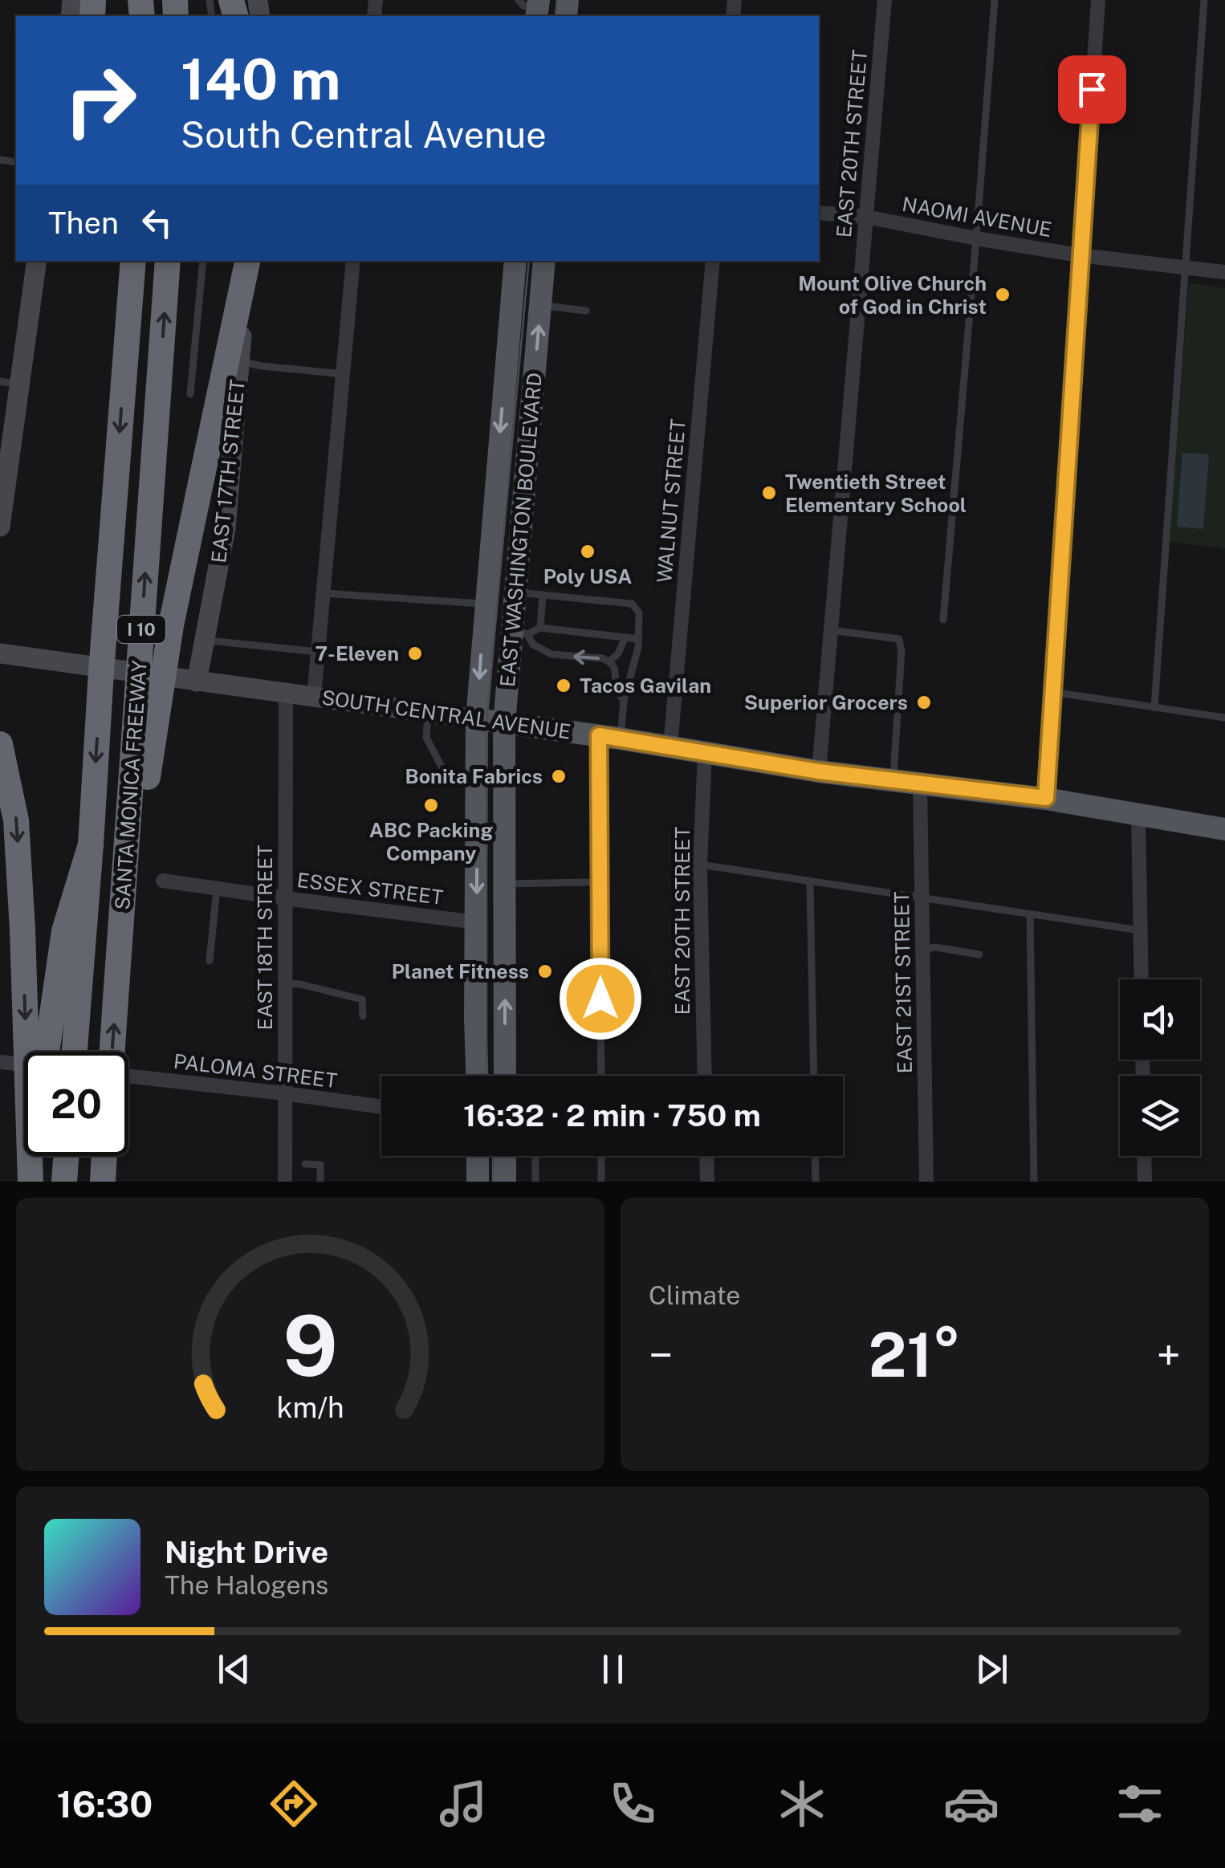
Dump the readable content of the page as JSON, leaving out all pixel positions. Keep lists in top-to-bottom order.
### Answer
{
  "streets": {
    "highway": ["I 10", "SANTA MONICA FREEWAY"],
    "main road": ["EAST 17TH STREET", "EAST WASHINGTON BOULEVARD", "SOUTH CENTRAL AVENUE"],
    "street": [
      "EAST 20TH STREET",
      "NAOMI AVENUE",
      "WALNUT STREET",
      "ESSEX STREET",
      "EAST 18TH STREET",
      "EAST 21ST STREET",
      "PALOMA STREET"
    ]
  },
  "crossings": [
    ["EAST 20TH STREET", "NAOMI AVENUE"],
    ["EAST 20TH STREET", "SOUTH CENTRAL AVENUE"],
    ["EAST 17TH STREET", "SOUTH CENTRAL AVENUE"],
    ["WALNUT STREET", "SOUTH CENTRAL AVENUE"],
    ["EAST WASHINGTON BOULEVARD", "SOUTH CENTRAL AVENUE"],
    ["EAST WASHINGTON BOULEVARD", "ESSEX STREET"],
    ["SOUTH CENTRAL AVENUE", "EAST 18TH STREET"],
    ["SOUTH CENTRAL AVENUE", "EAST 21ST STREET"],
    ["ESSEX STREET", "EAST 18TH STREET"],
    ["EAST 18TH STREET", "PALOMA STREET"]
  ],
  "places": [
    "Mount Olive Church of God in Christ",
    "Twentieth Street Elementary School",
    "Poly USA",
    "7-Eleven",
    "Tacos Gavilan",
    "Superior Grocers",
    "Bonita Fabrics",
    "ABC Packing Company",
    "Planet Fitness"
  ],
  "page": {
    "turn": ["140 m", "South Central Avenue"],
    "then": "Then",
    "limit": "20",
    "trip": "16:32 · 2 min · 750 m",
    "tile": "Climate",
    "heat": ["−", "21°", "+"],
    "song": ["Night Drive", "The Halogens"],
    "tabs": "16:30",
    "gauge": ["9", "km/h"]
  }
}
